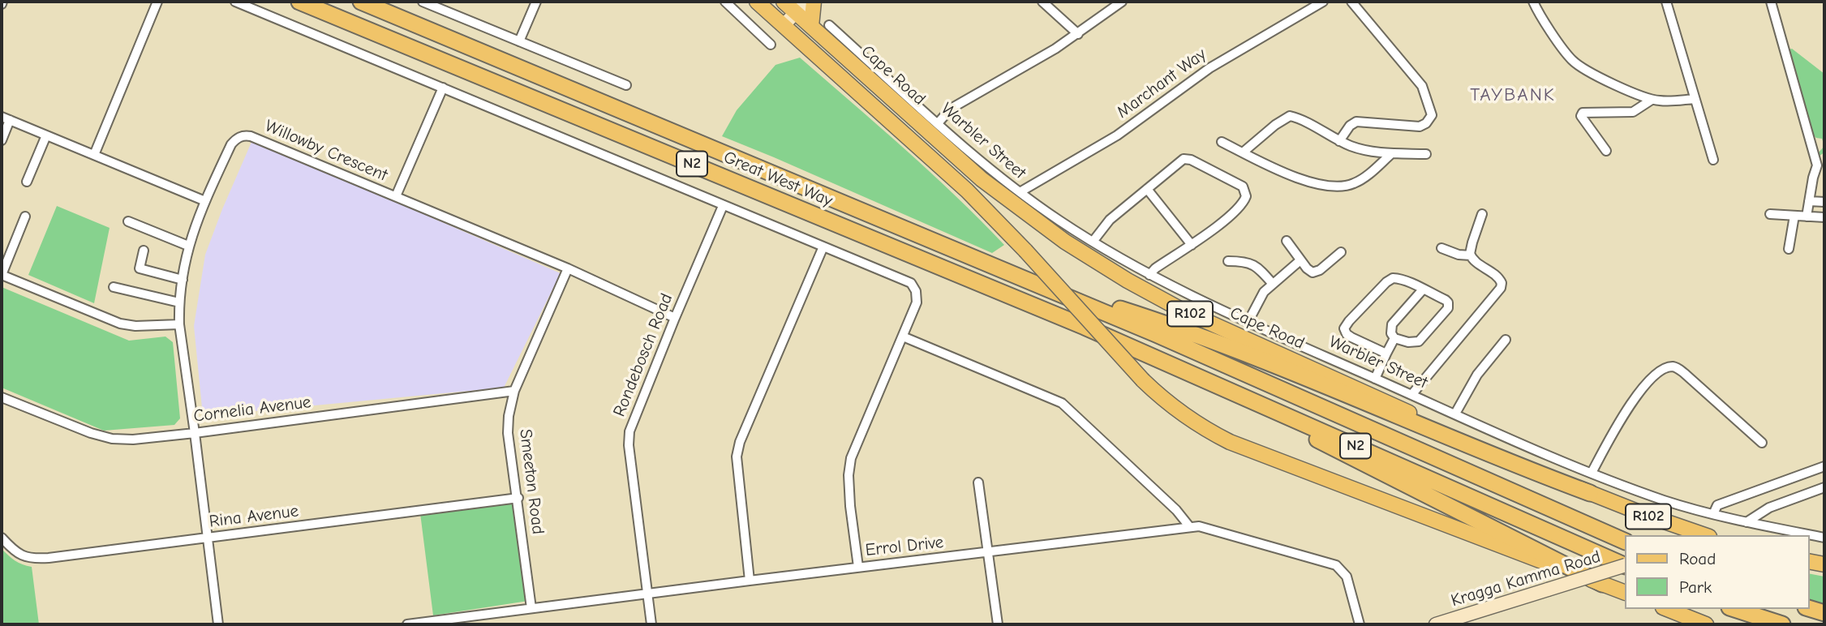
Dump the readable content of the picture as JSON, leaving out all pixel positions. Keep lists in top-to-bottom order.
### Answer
{
  "streets": {
    "highway": ["N2", "Great West Way"],
    "main road": ["Cape Road", "R102", "Kragga Kamma Road"],
    "street": [
      "Marchant Way",
      "Warbler Street",
      "Willowby Crescent",
      "Rondebosch Road",
      "Cornelia Avenue",
      "Smeeton Road",
      "Rina Avenue",
      "Errol Drive"
    ]
  },
  "crossings": [
    ["Marchant Way", "Warbler Street"],
    ["Willowby Crescent", "Rondebosch Road"],
    ["Willowby Crescent", "Cornelia Avenue"],
    ["Willowby Crescent", "Smeeton Road"],
    ["Willowby Crescent", "Rina Avenue"],
    ["N2", "Great West Way"],
    ["Rondebosch Road", "Errol Drive"],
    ["Cornelia Avenue", "Smeeton Road"],
    ["Smeeton Road", "Rina Avenue"],
    ["Smeeton Road", "Errol Drive"]
  ],
  "districts": ["TAYBANK"],
  "legend": ["Road", "Park"]
}
